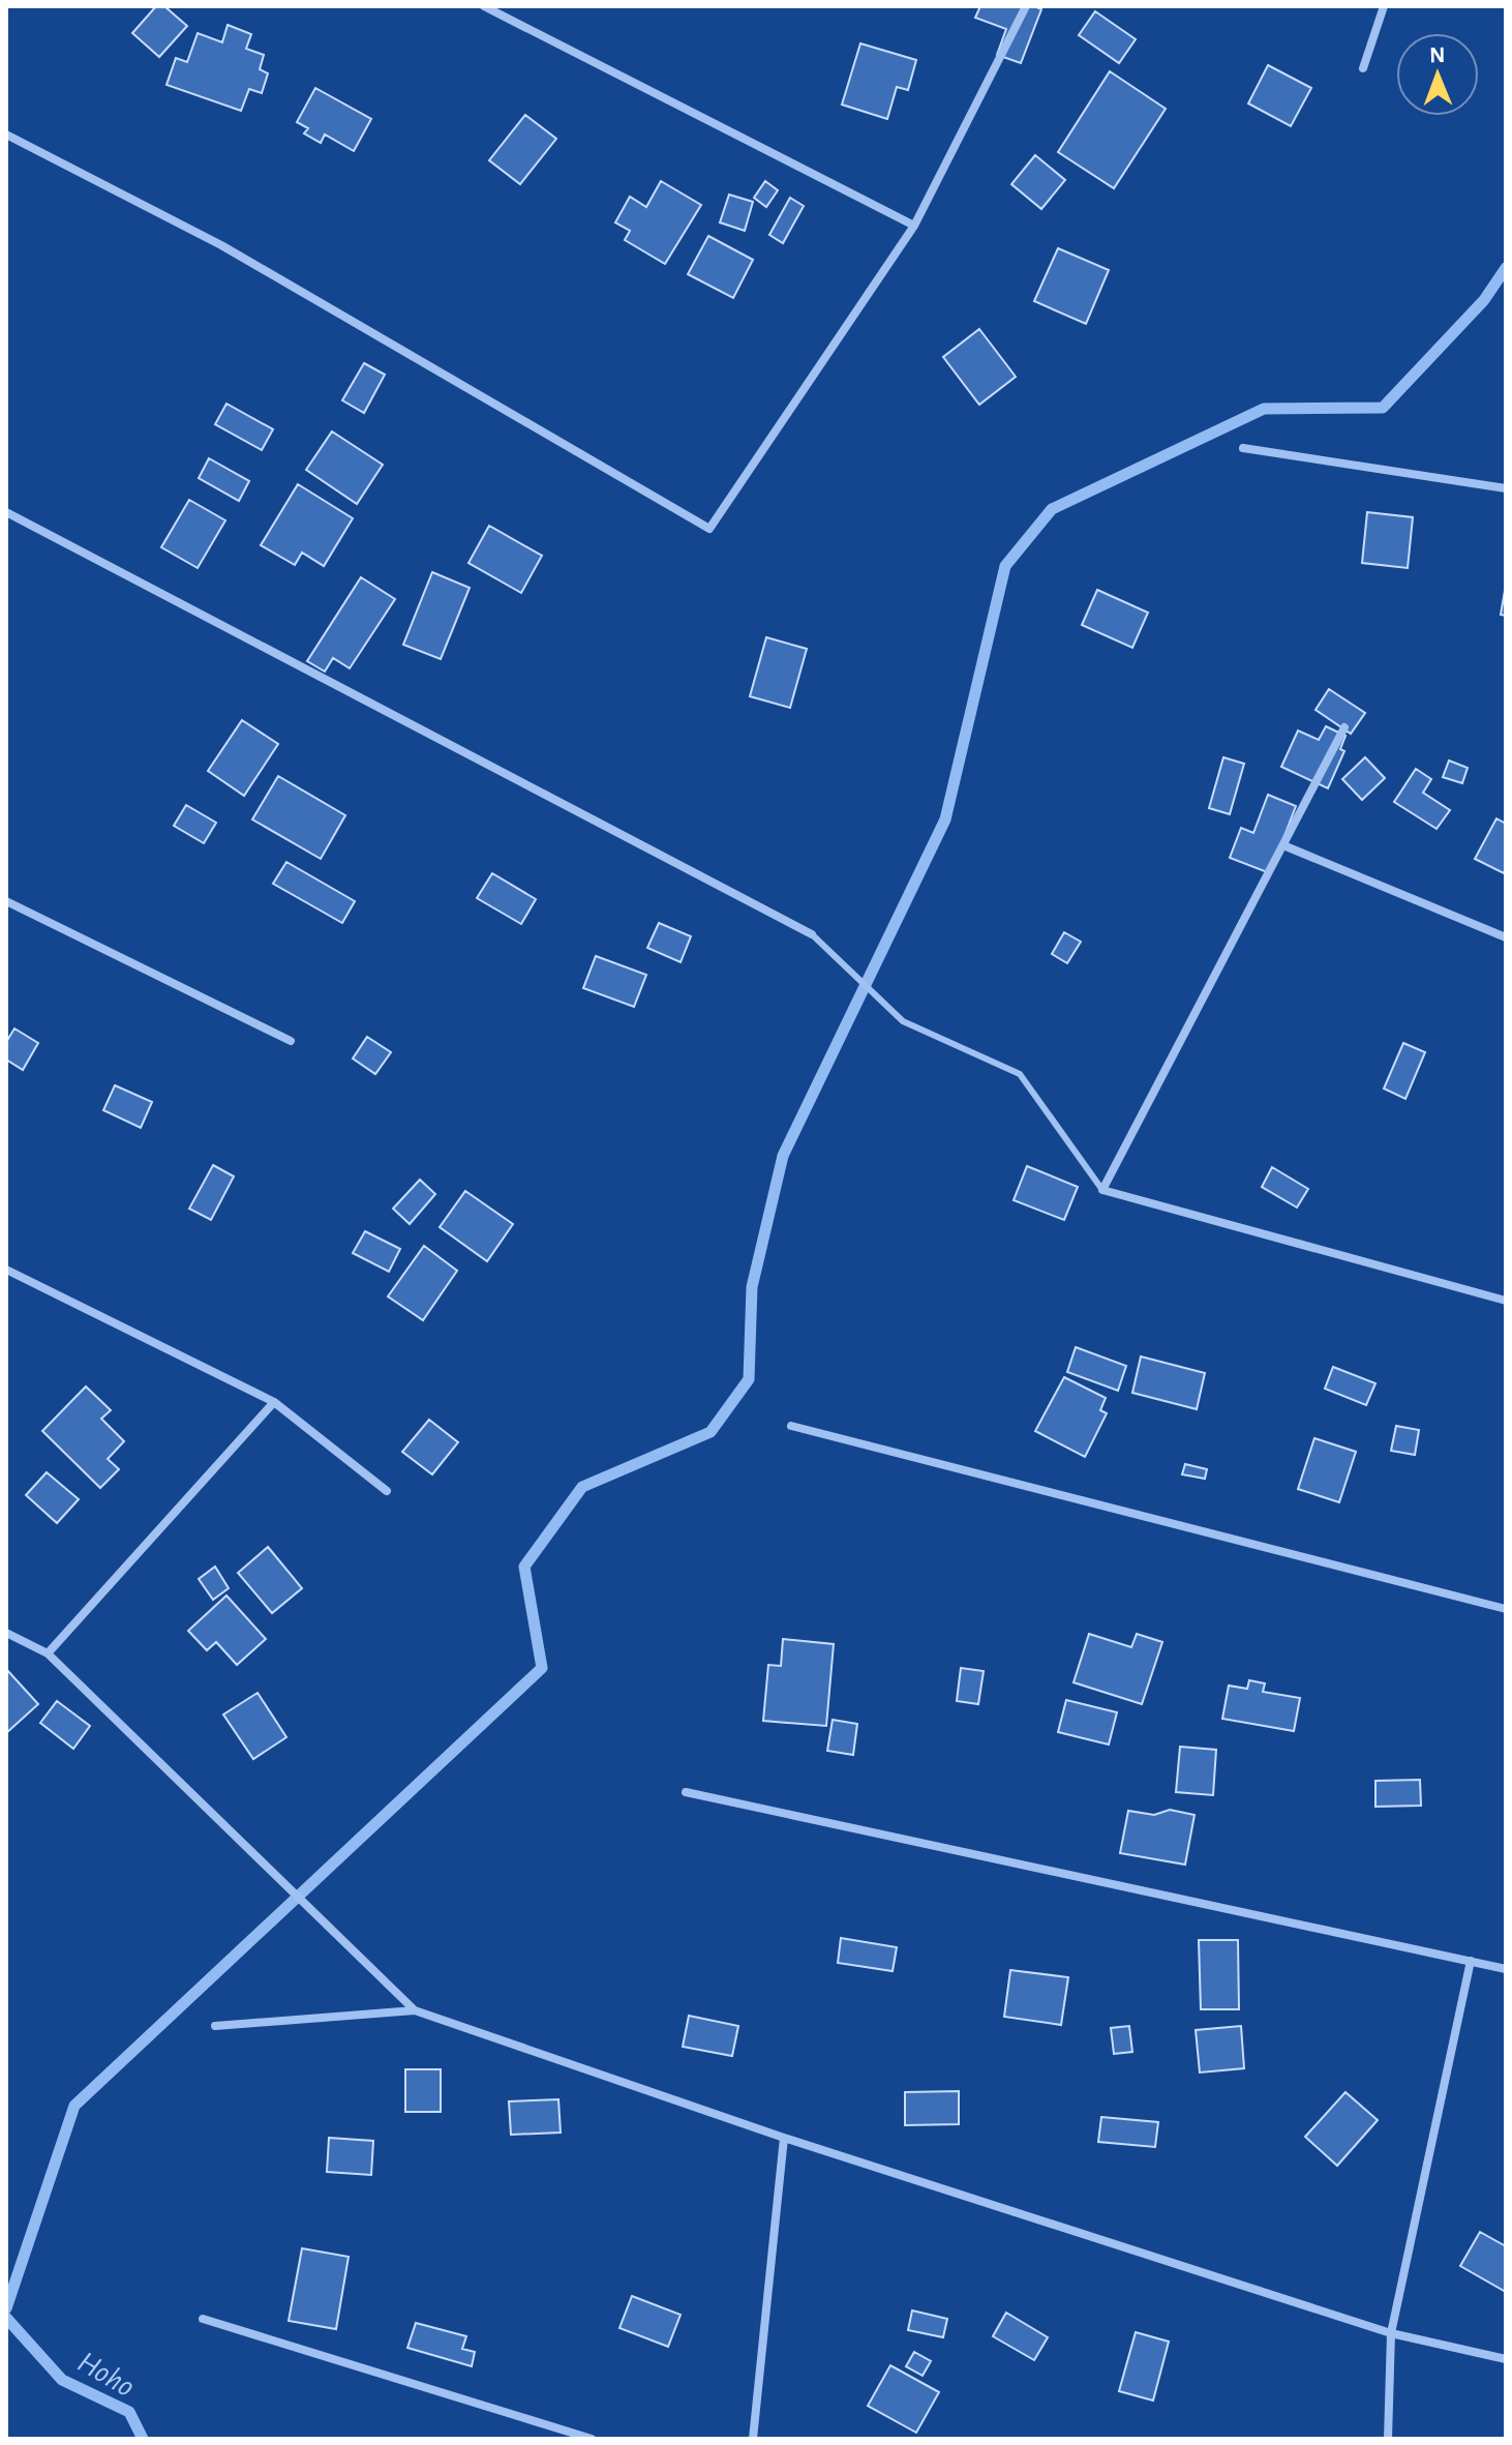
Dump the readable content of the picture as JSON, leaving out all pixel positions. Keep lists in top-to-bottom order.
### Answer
{
  "water": ["Hoho"],
  "north": "top"
}
